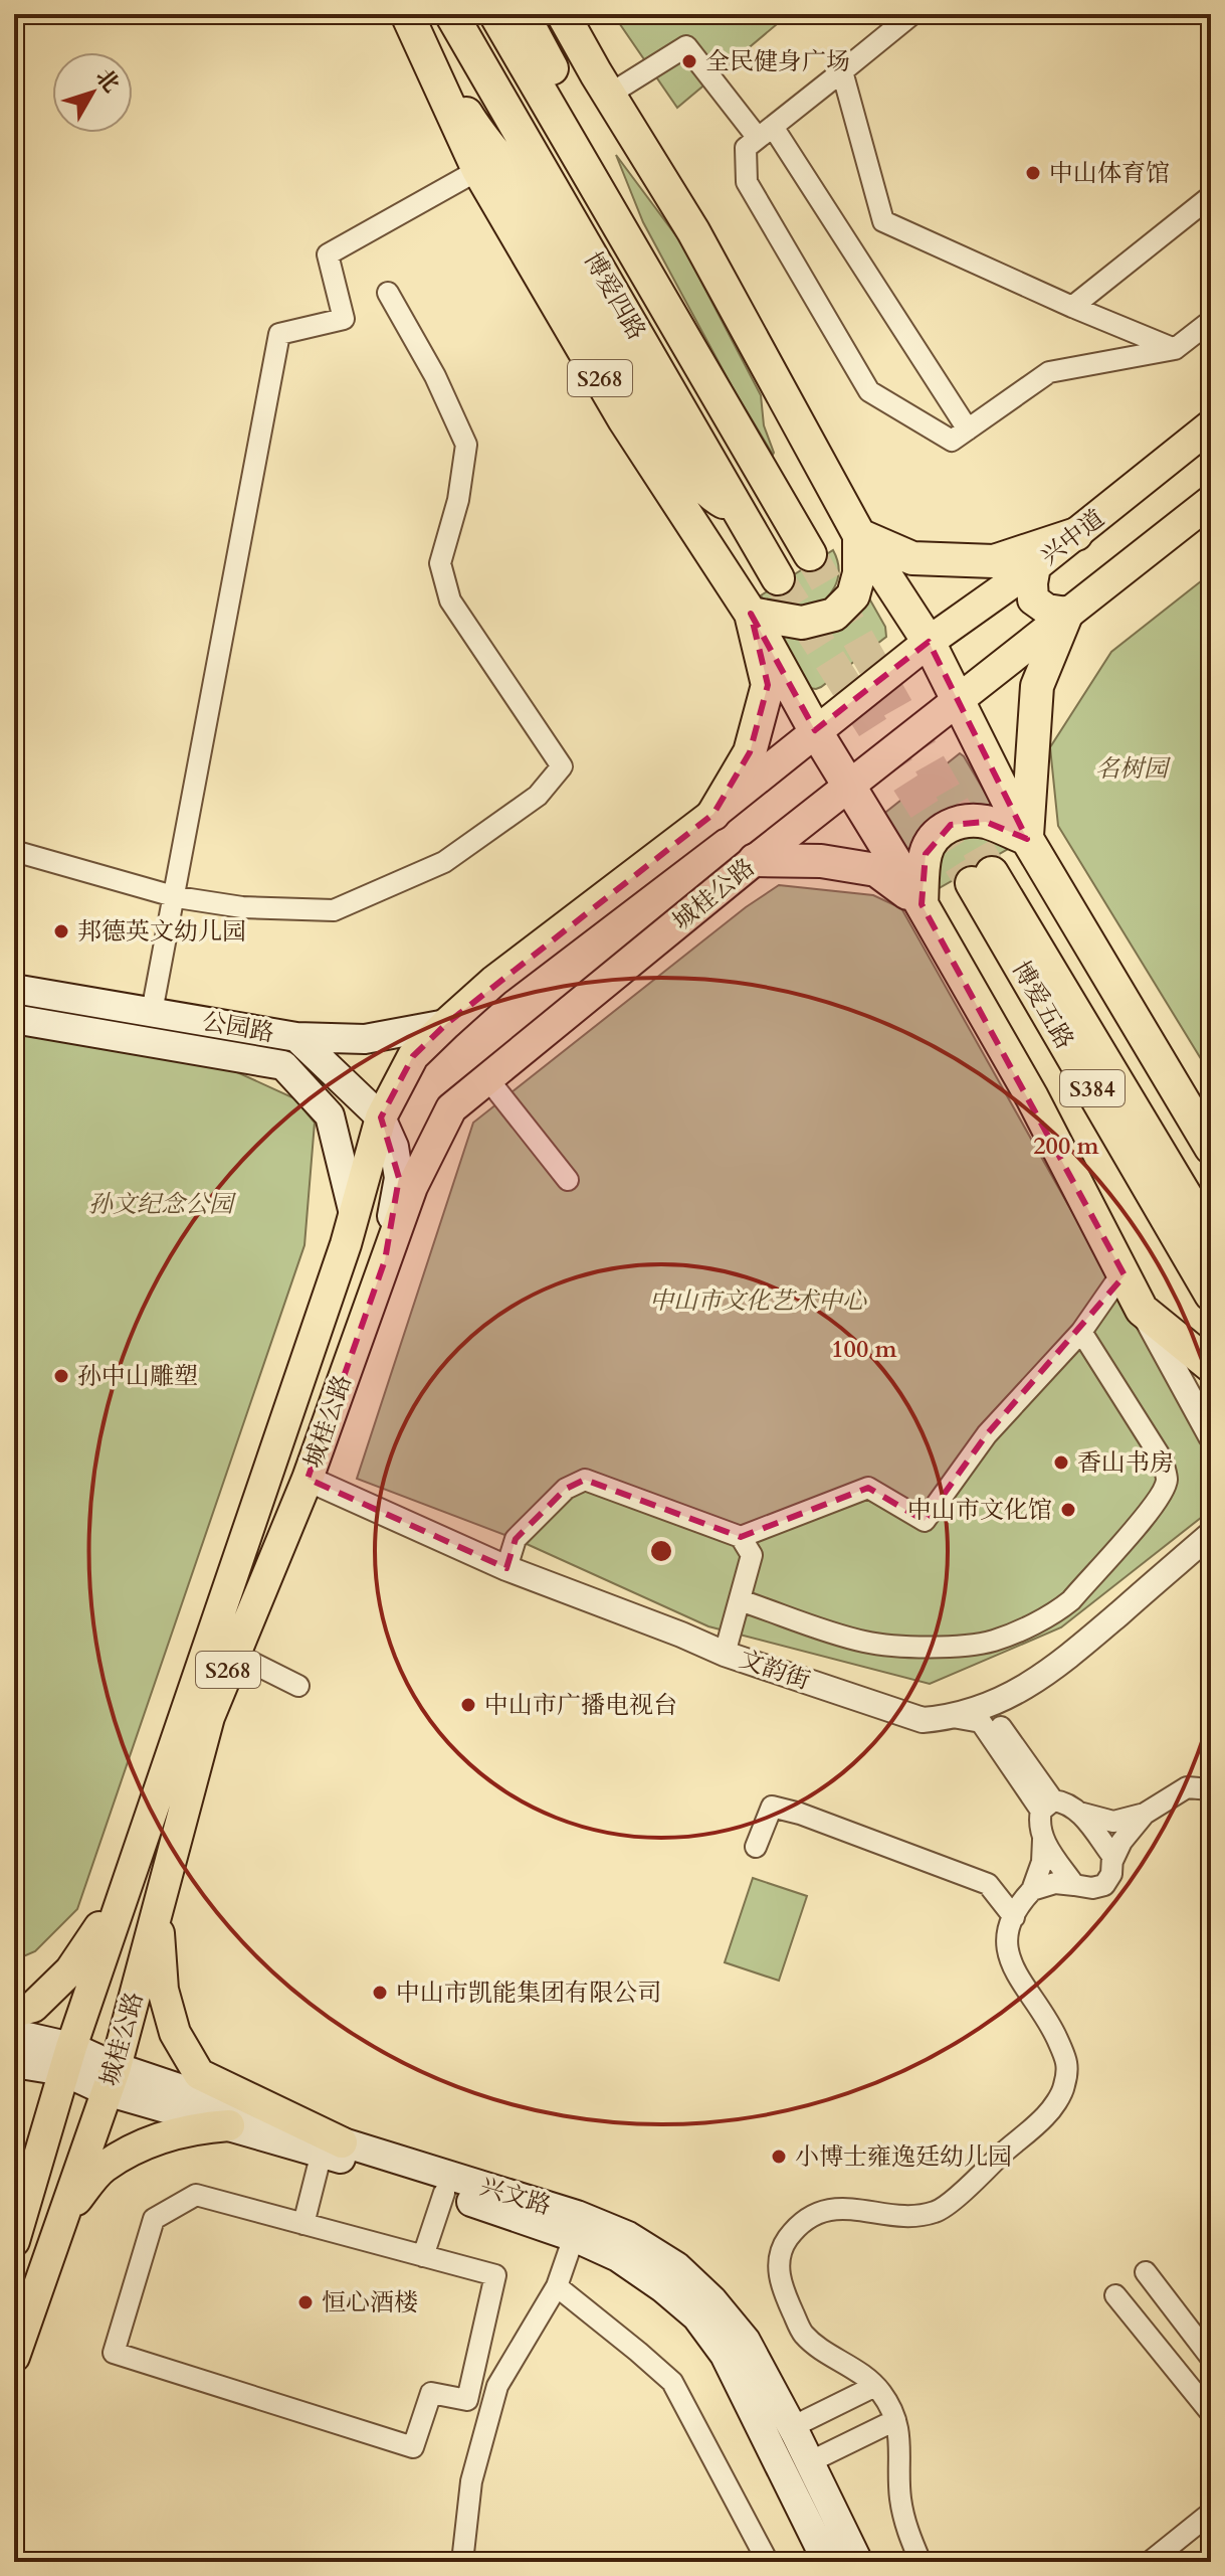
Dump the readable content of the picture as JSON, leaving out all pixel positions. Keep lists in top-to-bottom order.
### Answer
{
  "streets": {
    "highway": [
      "博爱四路",
      "S268",
      "博爱五路",
      "S384"
    ],
    "main road": [
      "兴中道",
      "城桂公路",
      "公园路",
      "兴文路"
    ],
    "street": ["文韵街"]
  },
  "crossings": [
    ["S268", "城桂公路"],
    ["兴中道", "城桂公路"],
    ["城桂公路", "公园路"],
    ["城桂公路", "文韵街"],
    ["城桂公路", "兴文路"]
  ],
  "parks": ["名树园", "孙文纪念公园", "中山市文化艺术中心"],
  "places": [
    "全民健身广场",
    "中山体育馆",
    "邦德英文幼儿园",
    "孙中山雕塑",
    "香山书房",
    "中山市文化馆",
    "中山市广播电视台",
    "中山市凯能集团有限公司",
    "小博士雍逸廷幼儿园",
    "恒心酒楼"
  ],
  "north": "top right",
  "rings": ["200 m", "100 m"]
}
